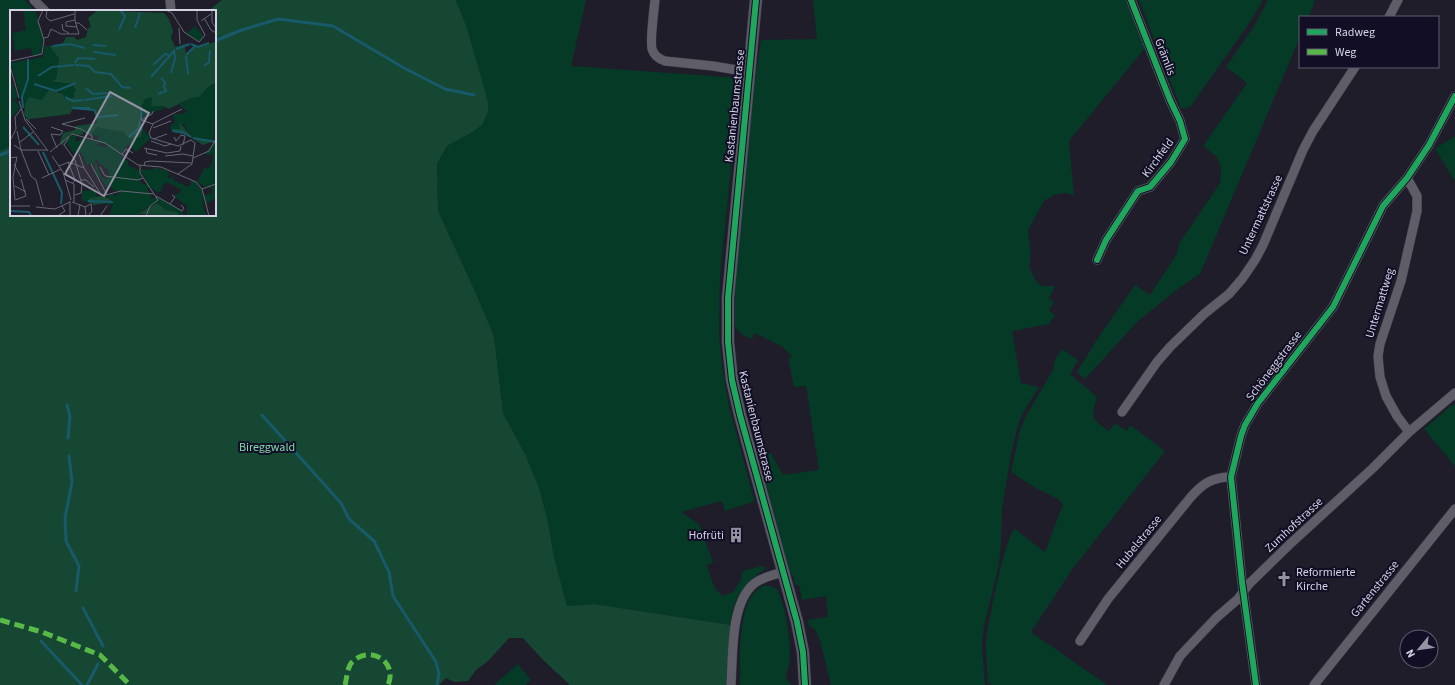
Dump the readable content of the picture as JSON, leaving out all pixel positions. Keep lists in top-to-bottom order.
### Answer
{
  "streets": {
    "street": [
      "Grämlis",
      "Kastanienbaumstrasse",
      "Kirchfeld",
      "Untermattstrasse",
      "Untermattweg",
      "Schöneggstrasse",
      "Zumhofstrasse",
      "Hubelstrasse",
      "Gartenstrasse"
    ]
  },
  "crossings": [
    ["Grämlis", "Kirchfeld"],
    ["Untermattweg", "Schöneggstrasse"],
    ["Untermattweg", "Zumhofstrasse"],
    ["Schöneggstrasse", "Zumhofstrasse"],
    ["Schöneggstrasse", "Hubelstrasse"]
  ],
  "parks": ["Bireggwald"],
  "places": {
    "building": ["Hofrüti"],
    "church": ["Reformierte Kirche"]
  },
  "legend": ["Radweg", "Weg"],
  "north": "bottom left"
}
